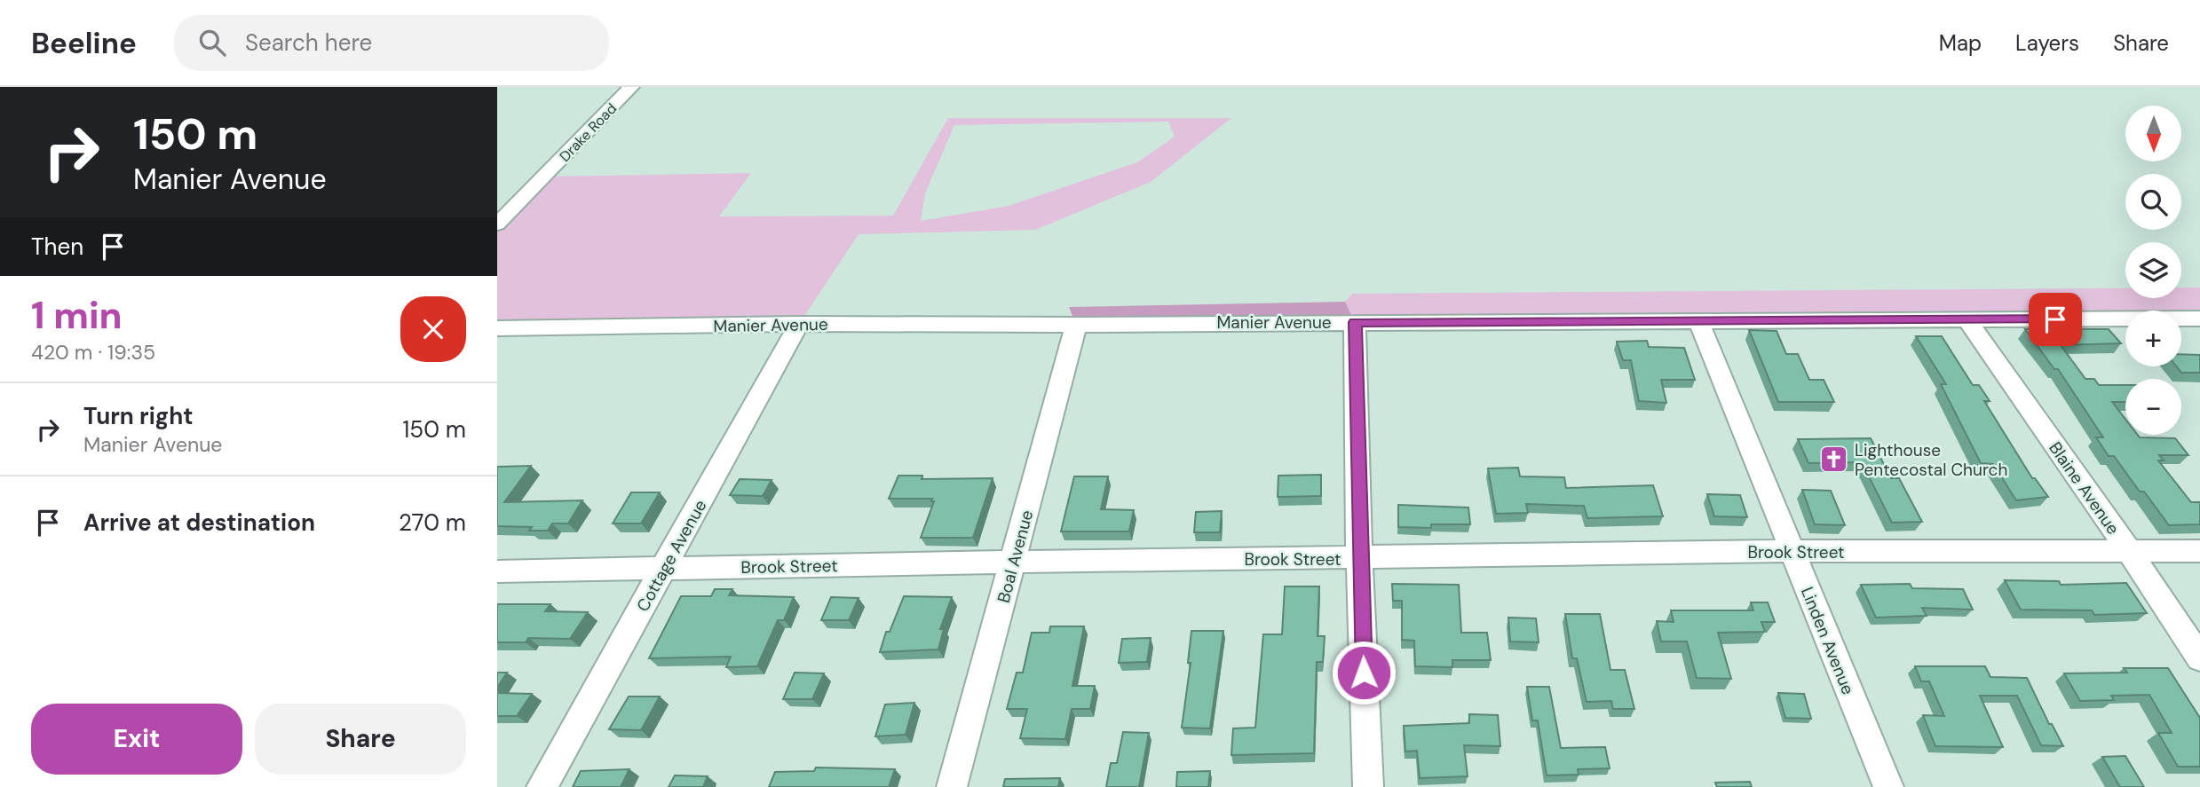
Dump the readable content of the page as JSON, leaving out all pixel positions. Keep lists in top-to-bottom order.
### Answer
{
  "streets": {
    "street": [
      "Drake Road",
      "Manier Avenue",
      "Blaine Avenue",
      "Brook Street",
      "Cottage Avenue",
      "Boal Avenue",
      "Linden Avenue"
    ]
  },
  "crossings": [
    ["Manier Avenue", "Blaine Avenue"],
    ["Manier Avenue", "Cottage Avenue"],
    ["Manier Avenue", "Boal Avenue"],
    ["Manier Avenue", "Linden Avenue"],
    ["Blaine Avenue", "Brook Street"],
    ["Brook Street", "Cottage Avenue"],
    ["Brook Street", "Boal Avenue"],
    ["Brook Street", "Linden Avenue"]
  ],
  "places": {
    "church": ["Lighthouse Pentecostal Church"]
  },
  "north": "bottom",
  "page": {
    "header": "Beeline",
    "search": "Search here",
    "nav": ["Map", "Layers", "Share"],
    "turn": ["150 m", "Manier Avenue"],
    "map_buttons": ["+", "−"],
    "then": "Then",
    "heading": ["1 min", "420 m · 19:35"],
    "list": [
      {
        "name": "Turn right",
        "note": "Manier Avenue",
        "value": "150 m"
      },
      {
        "name": "Arrive at destination",
        "value": "270 m"
      }
    ],
    "buttons": ["Exit", "Share"]
  }
}
